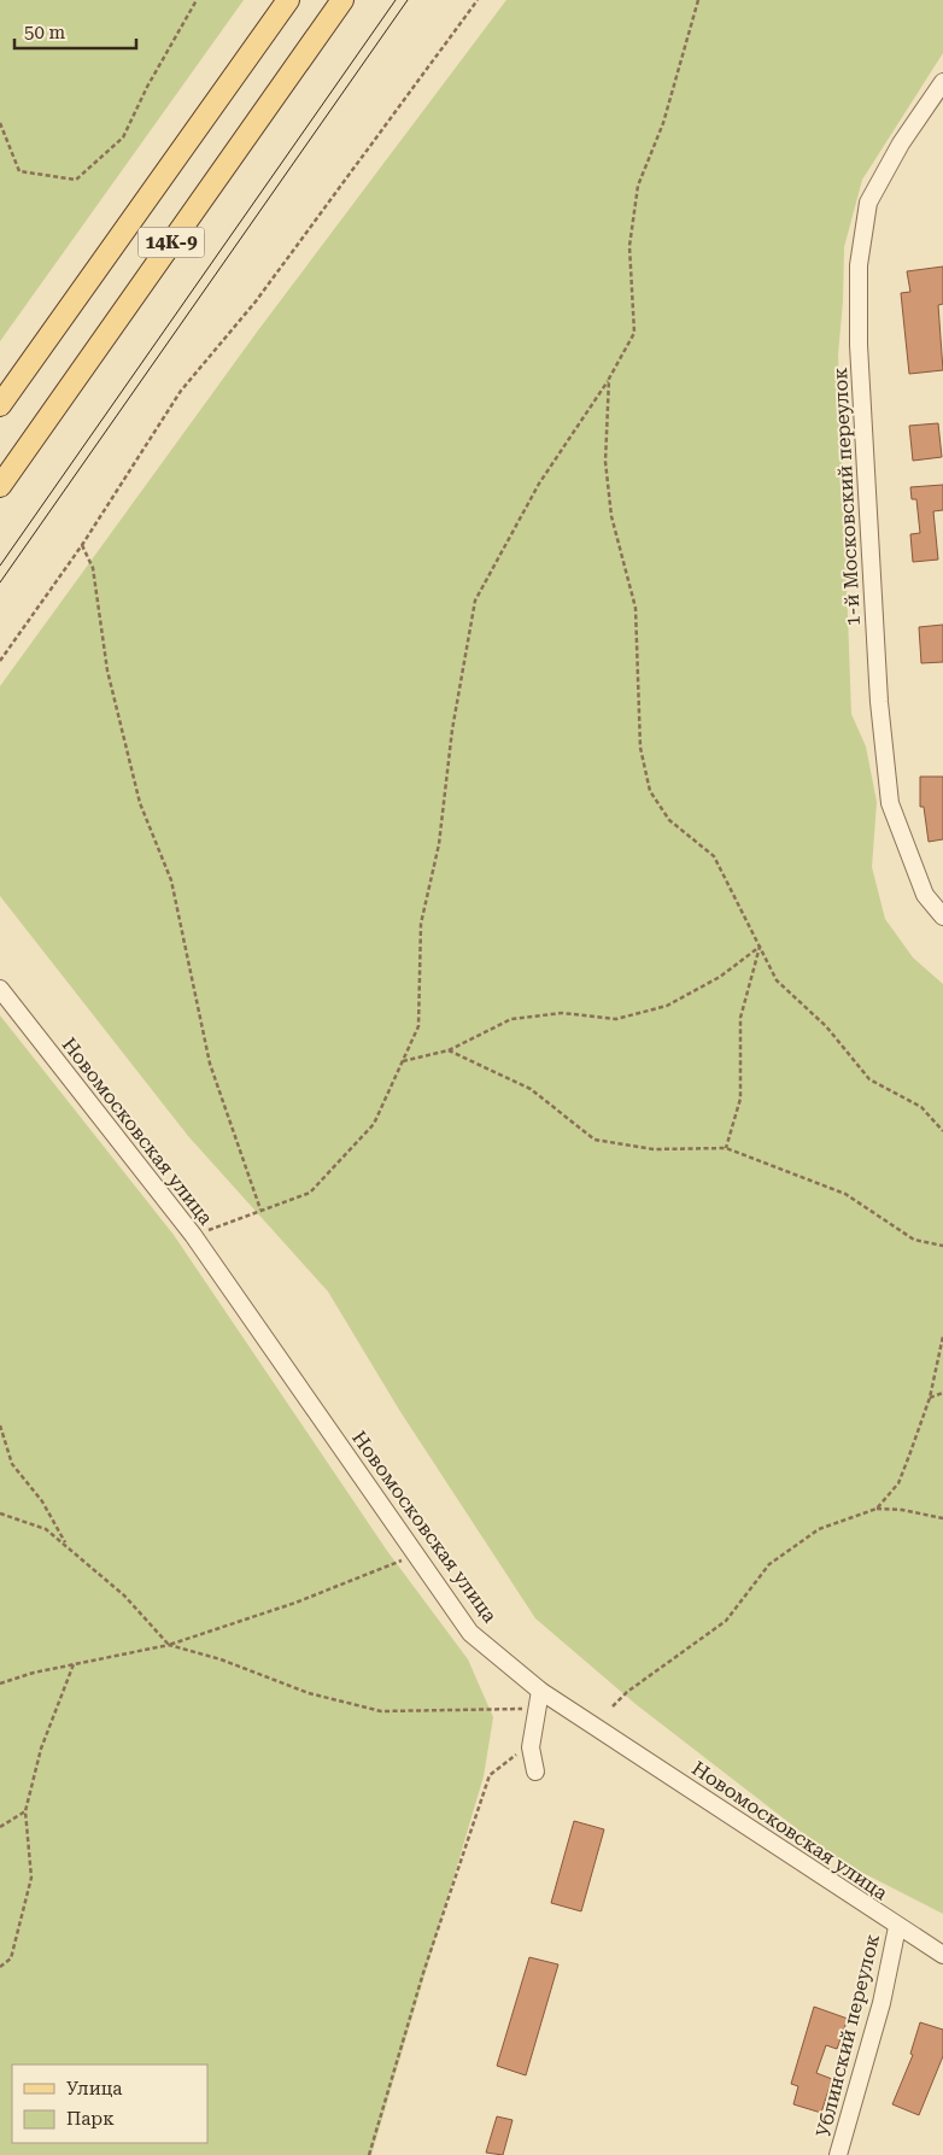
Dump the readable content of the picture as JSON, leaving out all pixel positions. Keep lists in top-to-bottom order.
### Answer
{
  "streets": {
    "main road": ["14К-9"],
    "street": ["1-й Московский переулок", "Новомосковская улица", "Ублинский переулок"]
  },
  "crossings": [
    ["Новомосковская улица", "Ублинский переулок"]
  ],
  "legend": ["Улица", "Парк"],
  "scale_bar": "50 m"
}
